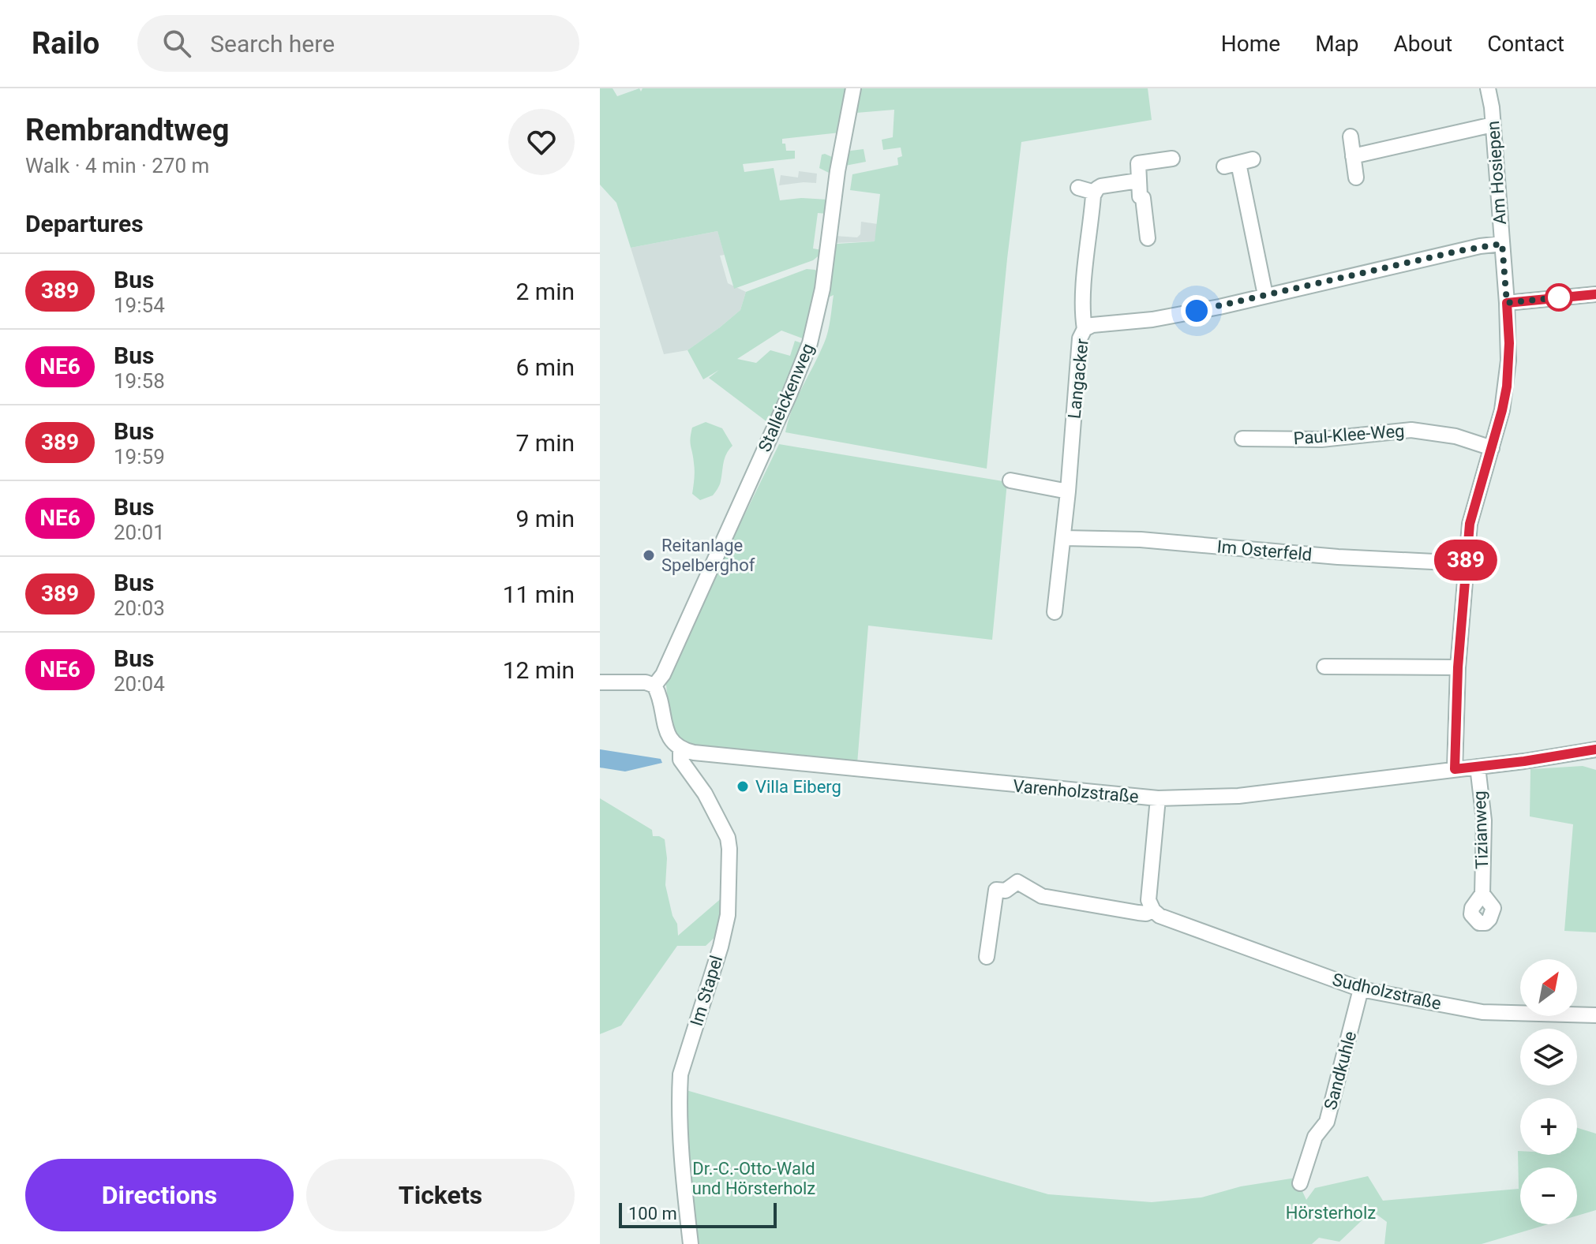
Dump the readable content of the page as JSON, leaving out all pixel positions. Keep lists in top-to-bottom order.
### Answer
{
  "streets": {
    "street": [
      "Am Hosiepen",
      "Langacker",
      "Stalleickenweg",
      "Paul-Klee-Weg",
      "Im Osterfeld",
      "Varenholzstraße",
      "Tizianweg",
      "Im Stapel",
      "Sudholzstraße",
      "Sandkuhle"
    ]
  },
  "crossings": [
    ["Am Hosiepen", "Langacker"],
    ["Am Hosiepen", "Paul-Klee-Weg"],
    ["Am Hosiepen", "Im Osterfeld"],
    ["Am Hosiepen", "Varenholzstraße"],
    ["Langacker", "Im Osterfeld"],
    ["Varenholzstraße", "Tizianweg"],
    ["Varenholzstraße", "Im Stapel"],
    ["Sudholzstraße", "Sandkuhle"]
  ],
  "parks": ["Dr.-C.-Otto-Wald und Hörsterholz", "Hörsterholz"],
  "places": ["Reitanlage Spelberghof", "Villa Eiberg"],
  "lines": ["bus line 389"],
  "scale_bar": "100 m",
  "north": "top right",
  "page": {
    "header": "Railo",
    "search": "Search here",
    "nav": [
      "Home",
      "Map",
      "About",
      "Contact"
    ],
    "heading": [
      ["Rembrandtweg", "Walk · 4 min · 270 m"],
      "Departures"
    ],
    "on_map": "389",
    "list": [
      {
        "mark": "389",
        "name": "Bus",
        "note": "19:54",
        "value": "2 min"
      },
      {
        "mark": "NE6",
        "name": "Bus",
        "note": "19:58",
        "value": "6 min"
      },
      {
        "mark": "389",
        "name": "Bus",
        "note": "19:59",
        "value": "7 min"
      },
      {
        "mark": "NE6",
        "name": "Bus",
        "note": "20:01",
        "value": "9 min"
      },
      {
        "mark": "389",
        "name": "Bus",
        "note": "20:03",
        "value": "11 min"
      },
      {
        "mark": "NE6",
        "name": "Bus",
        "note": "20:04",
        "value": "12 min"
      }
    ],
    "map_buttons": ["+", "−"],
    "buttons": ["Directions", "Tickets"],
    "scale": "100 m"
  }
}
